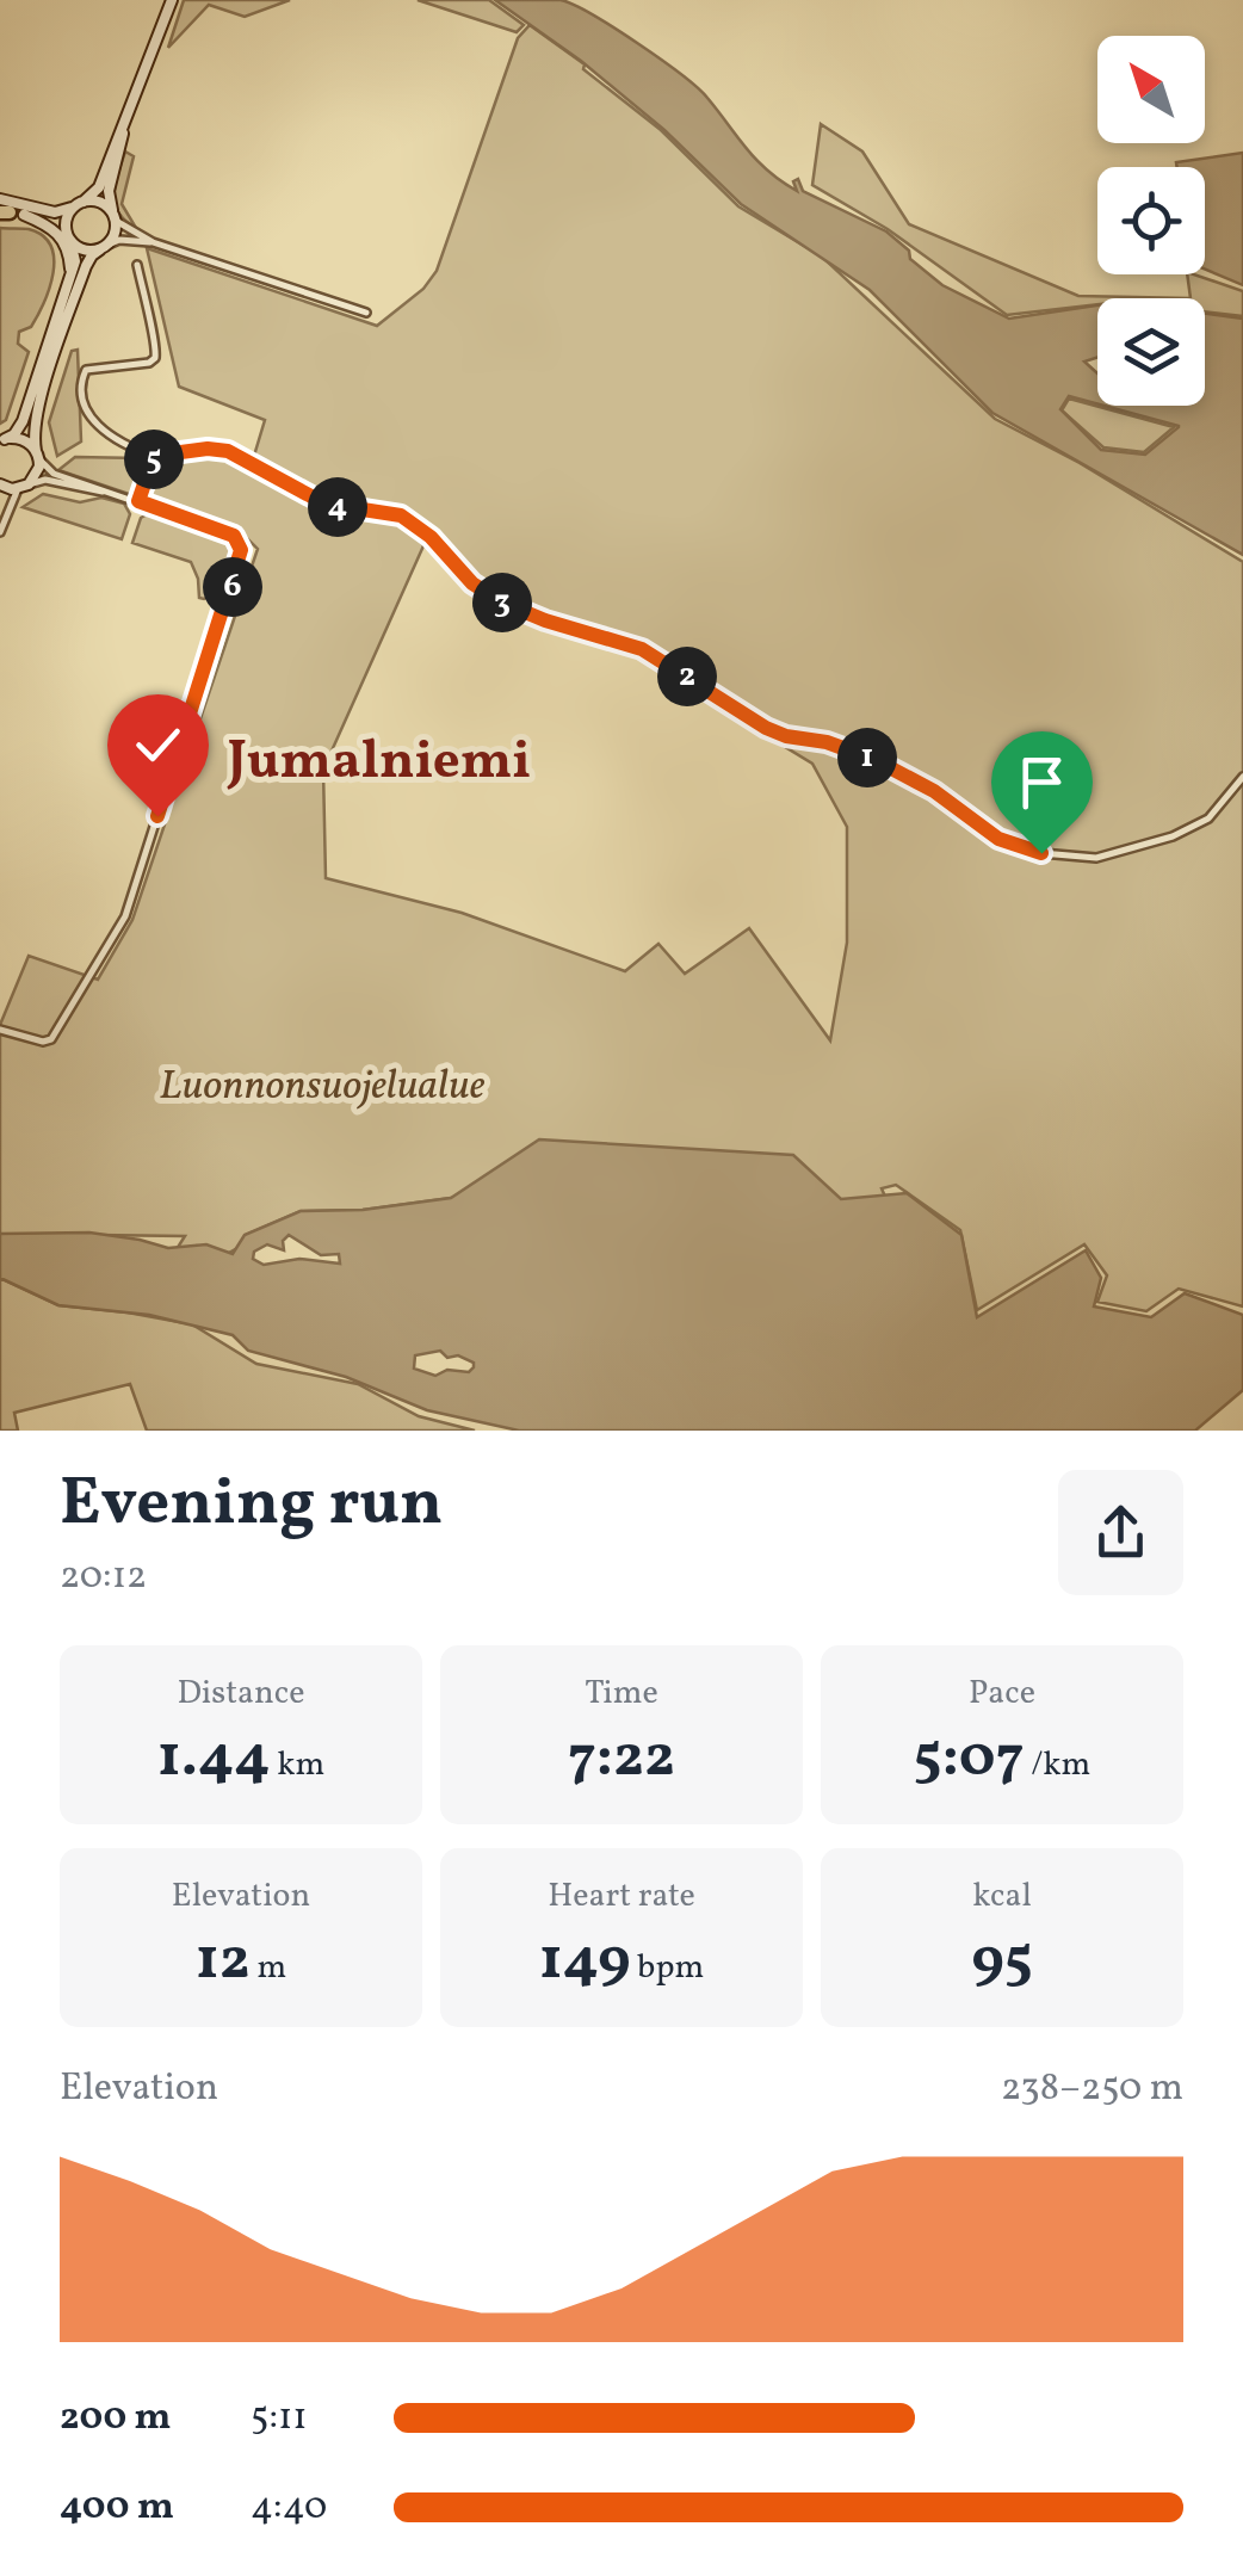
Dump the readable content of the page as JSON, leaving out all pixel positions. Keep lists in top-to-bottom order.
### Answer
{
  "districts": ["Jumalniemi"],
  "parks": ["Luonnonsuojelualue"],
  "north": "top left",
  "page": {
    "pins": [
      "5",
      "4",
      "6",
      "3",
      "2",
      "1"
    ],
    "heading": ["Evening run", "20:12"],
    "stats": [
      ["Distance", "1.44 km"],
      ["Time", "7:22"],
      ["Pace", "5:07 /km"],
      ["Elevation", "12 m"],
      ["Heart rate", "149 bpm"],
      ["kcal", "95"]
    ],
    "chart": ["Elevation", "238–250 m"],
    "list": [
      {
        "name": "200 m",
        "note": "5:11"
      },
      {
        "name": "400 m",
        "note": "4:40"
      }
    ]
  }
}
